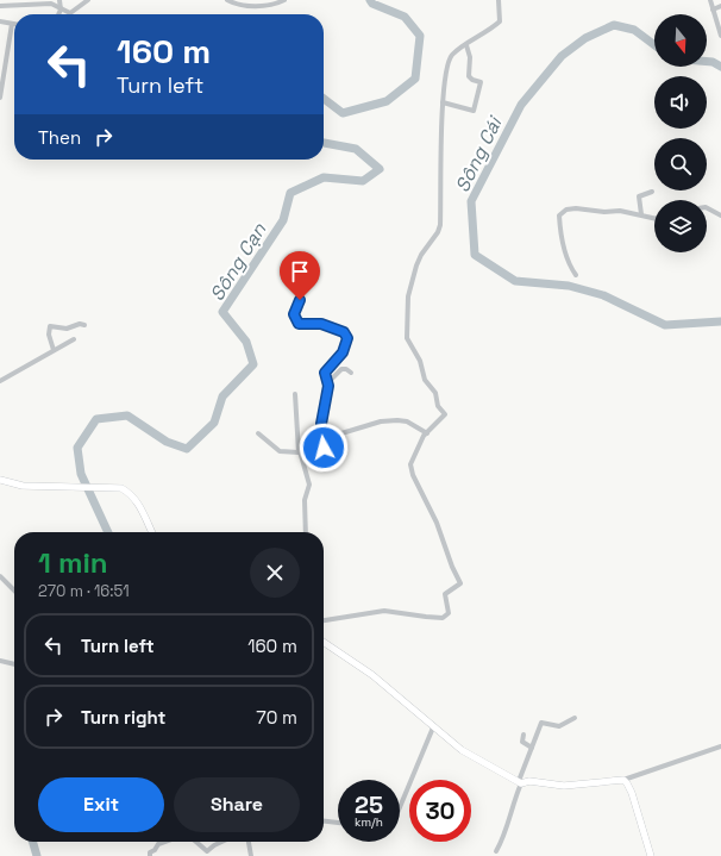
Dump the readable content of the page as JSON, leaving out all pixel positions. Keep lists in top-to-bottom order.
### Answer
{
  "water": ["Sông Cái", "Sông Cạn"],
  "north": "bottom",
  "page": {
    "turn": ["160 m", "Turn left"],
    "then": "Then",
    "heading": ["1 min", "270 m · 16:51"],
    "list": [
      {
        "name": "Turn left",
        "value": "160 m"
      },
      {
        "name": "Turn right",
        "value": "70 m"
      }
    ],
    "buttons": ["Exit", "Share"],
    "speed": "25 km/h",
    "limit": "30"
  }
}
